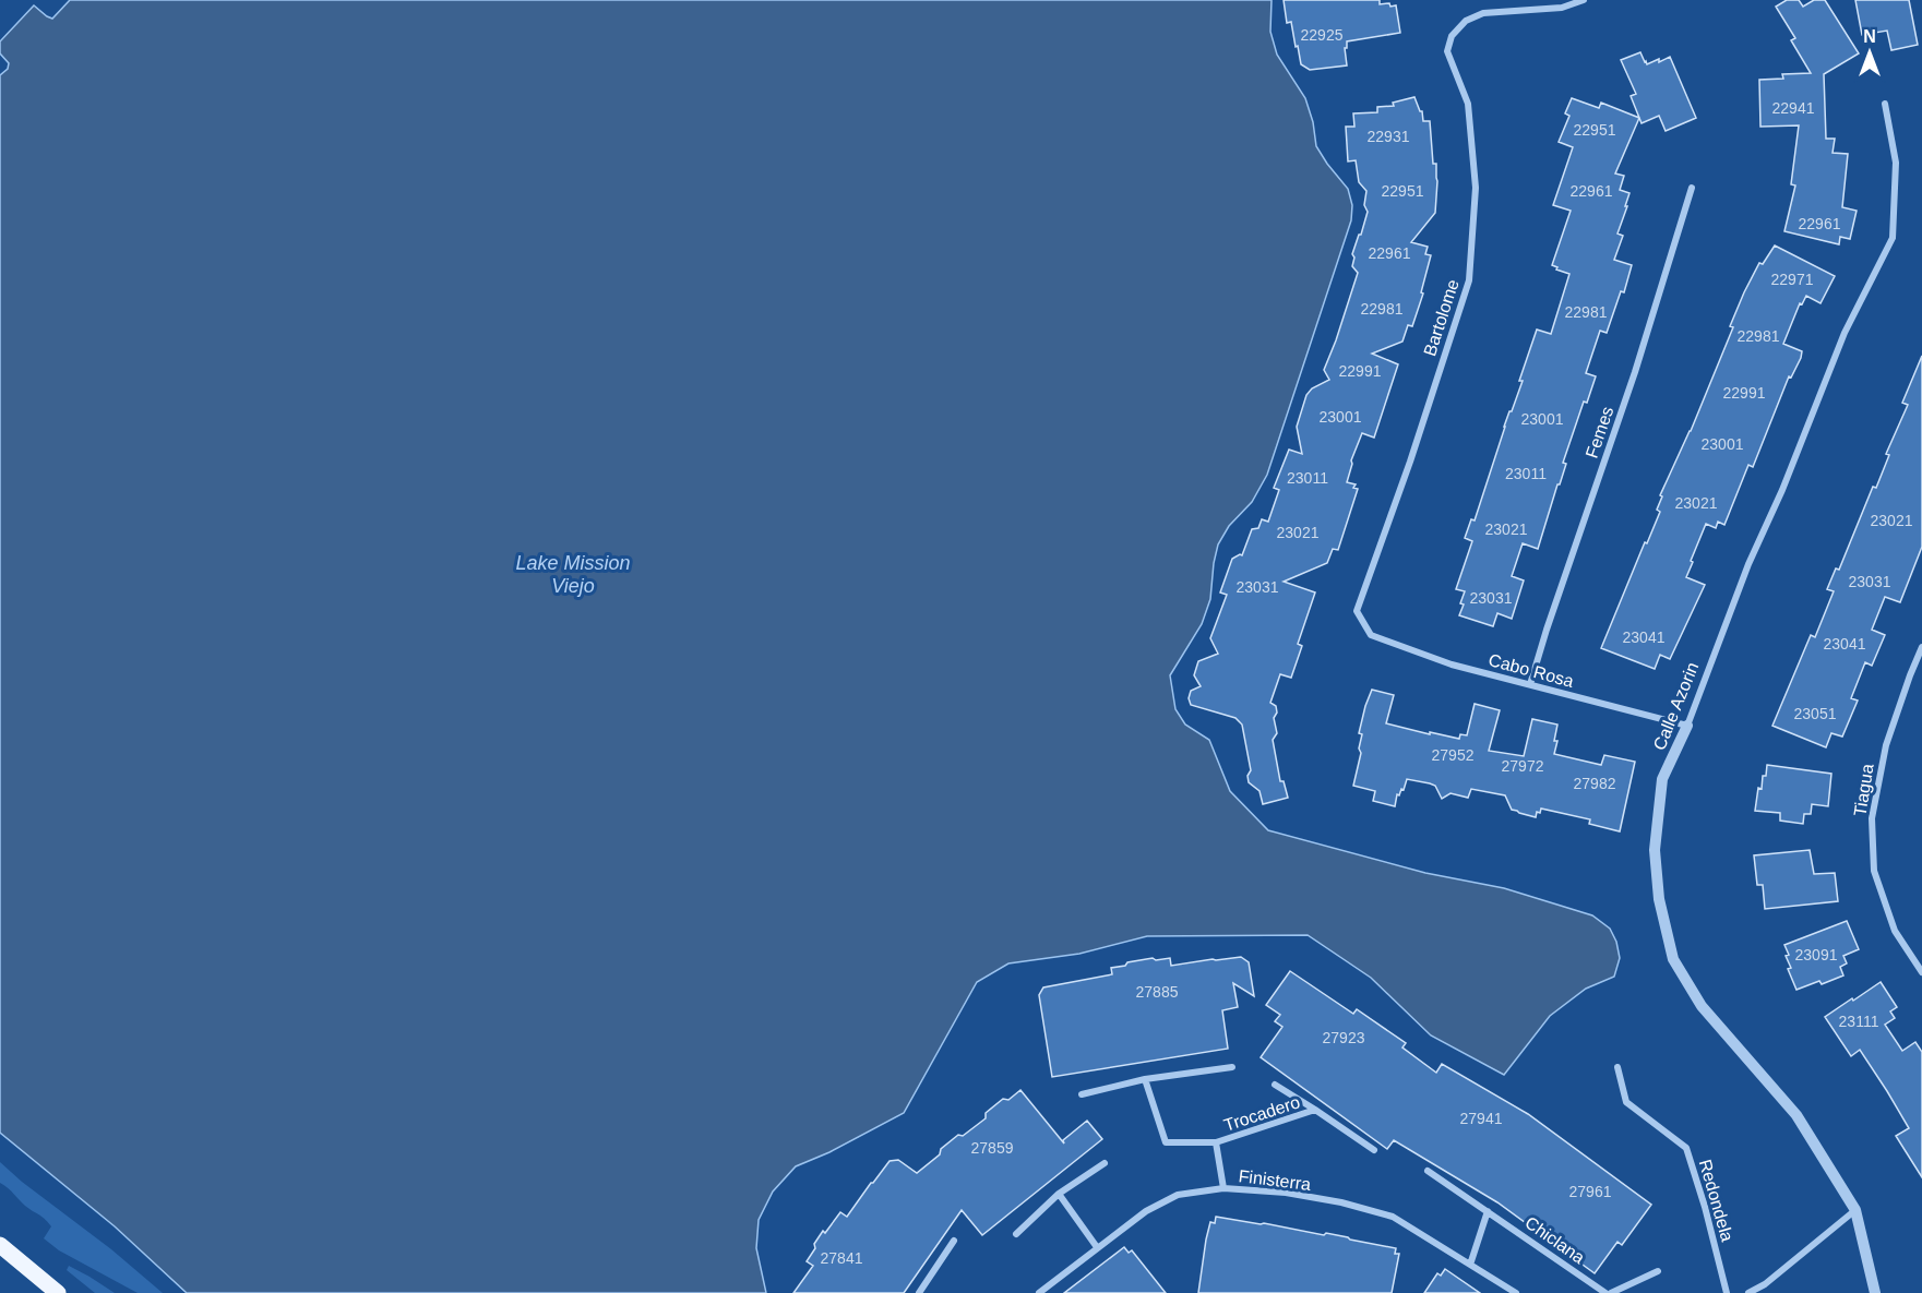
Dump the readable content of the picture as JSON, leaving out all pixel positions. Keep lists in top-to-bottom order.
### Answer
{
  "streets": {
    "street": [
      "Bartolome",
      "Femes",
      "Cabo Rosa",
      "Calle Azorin",
      "Tiagua",
      "Trocadero",
      "Finisterra",
      "Redondela",
      "Chiclana"
    ]
  },
  "crossings": [
    ["Bartolome", "Cabo Rosa"],
    ["Femes", "Cabo Rosa"],
    ["Cabo Rosa", "Calle Azorin"],
    ["Trocadero", "Finisterra"]
  ],
  "water": ["Lake Mission Viejo"],
  "house_numbers": [
    "22925",
    "22941",
    "22951",
    "22931",
    "22951",
    "22961",
    "22961",
    "22961",
    "22971",
    "22981",
    "22981",
    "22981",
    "22991",
    "22991",
    "23001",
    "23001",
    "23001",
    "23011",
    "23011",
    "23021",
    "23021",
    "23021",
    "23021",
    "23031",
    "23031",
    "23031",
    "23041",
    "23041",
    "23051",
    "27952",
    "27972",
    "27982",
    "23091",
    "27885",
    "23111",
    "27923",
    "27941",
    "27859",
    "27961",
    "27841"
  ],
  "north": "top"
}
